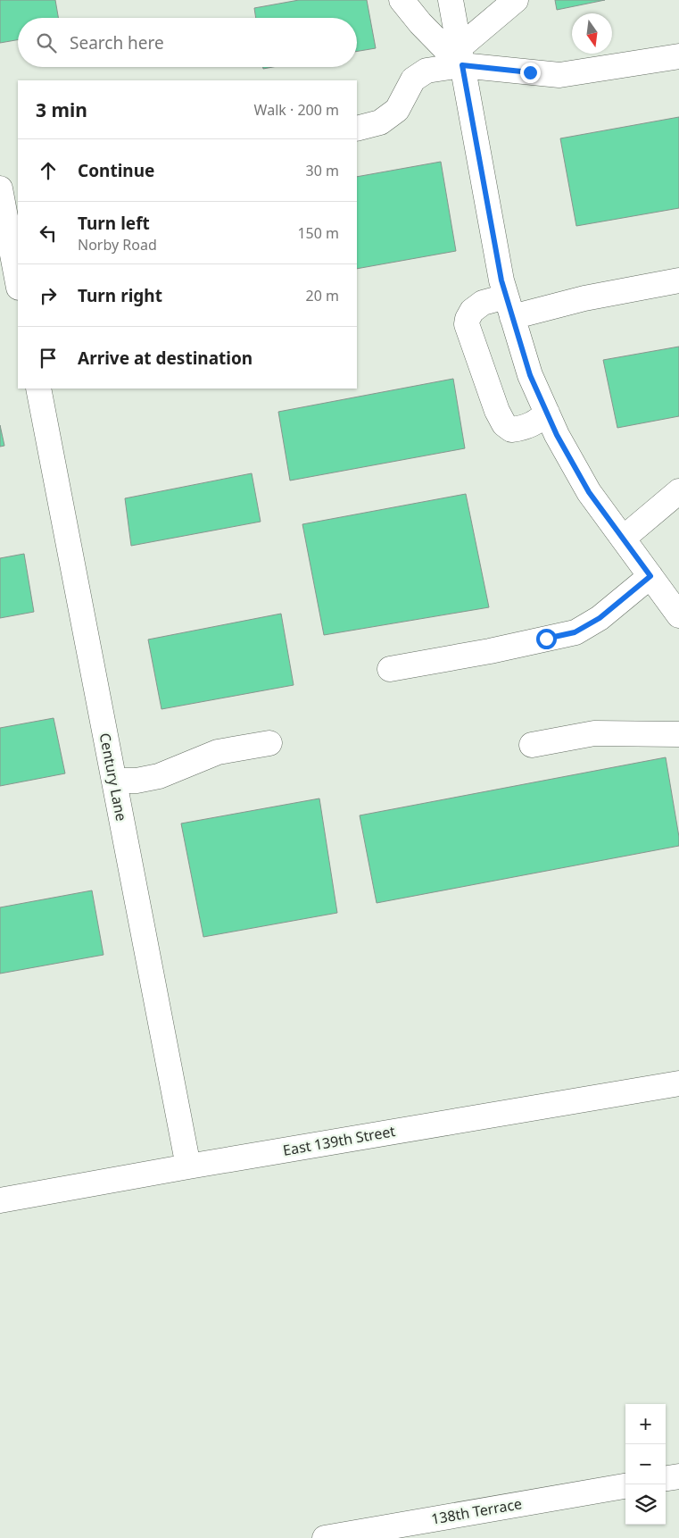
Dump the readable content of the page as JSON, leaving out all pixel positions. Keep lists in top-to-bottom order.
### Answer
{
  "streets": {
    "street": ["Century Lane", "East 139th Street", "138th Terrace"]
  },
  "crossings": [
    ["Century Lane", "East 139th Street"]
  ],
  "north": "bottom",
  "page": {
    "search": "Search here",
    "heading": ["3 min", "Walk · 200 m"],
    "list": [
      ["Continue", "30 m"],
      ["Turn left", "Norby Road", "150 m"],
      ["Turn right", "20 m"],
      "Arrive at destination"
    ],
    "map_buttons": ["+", "−"]
  }
}
